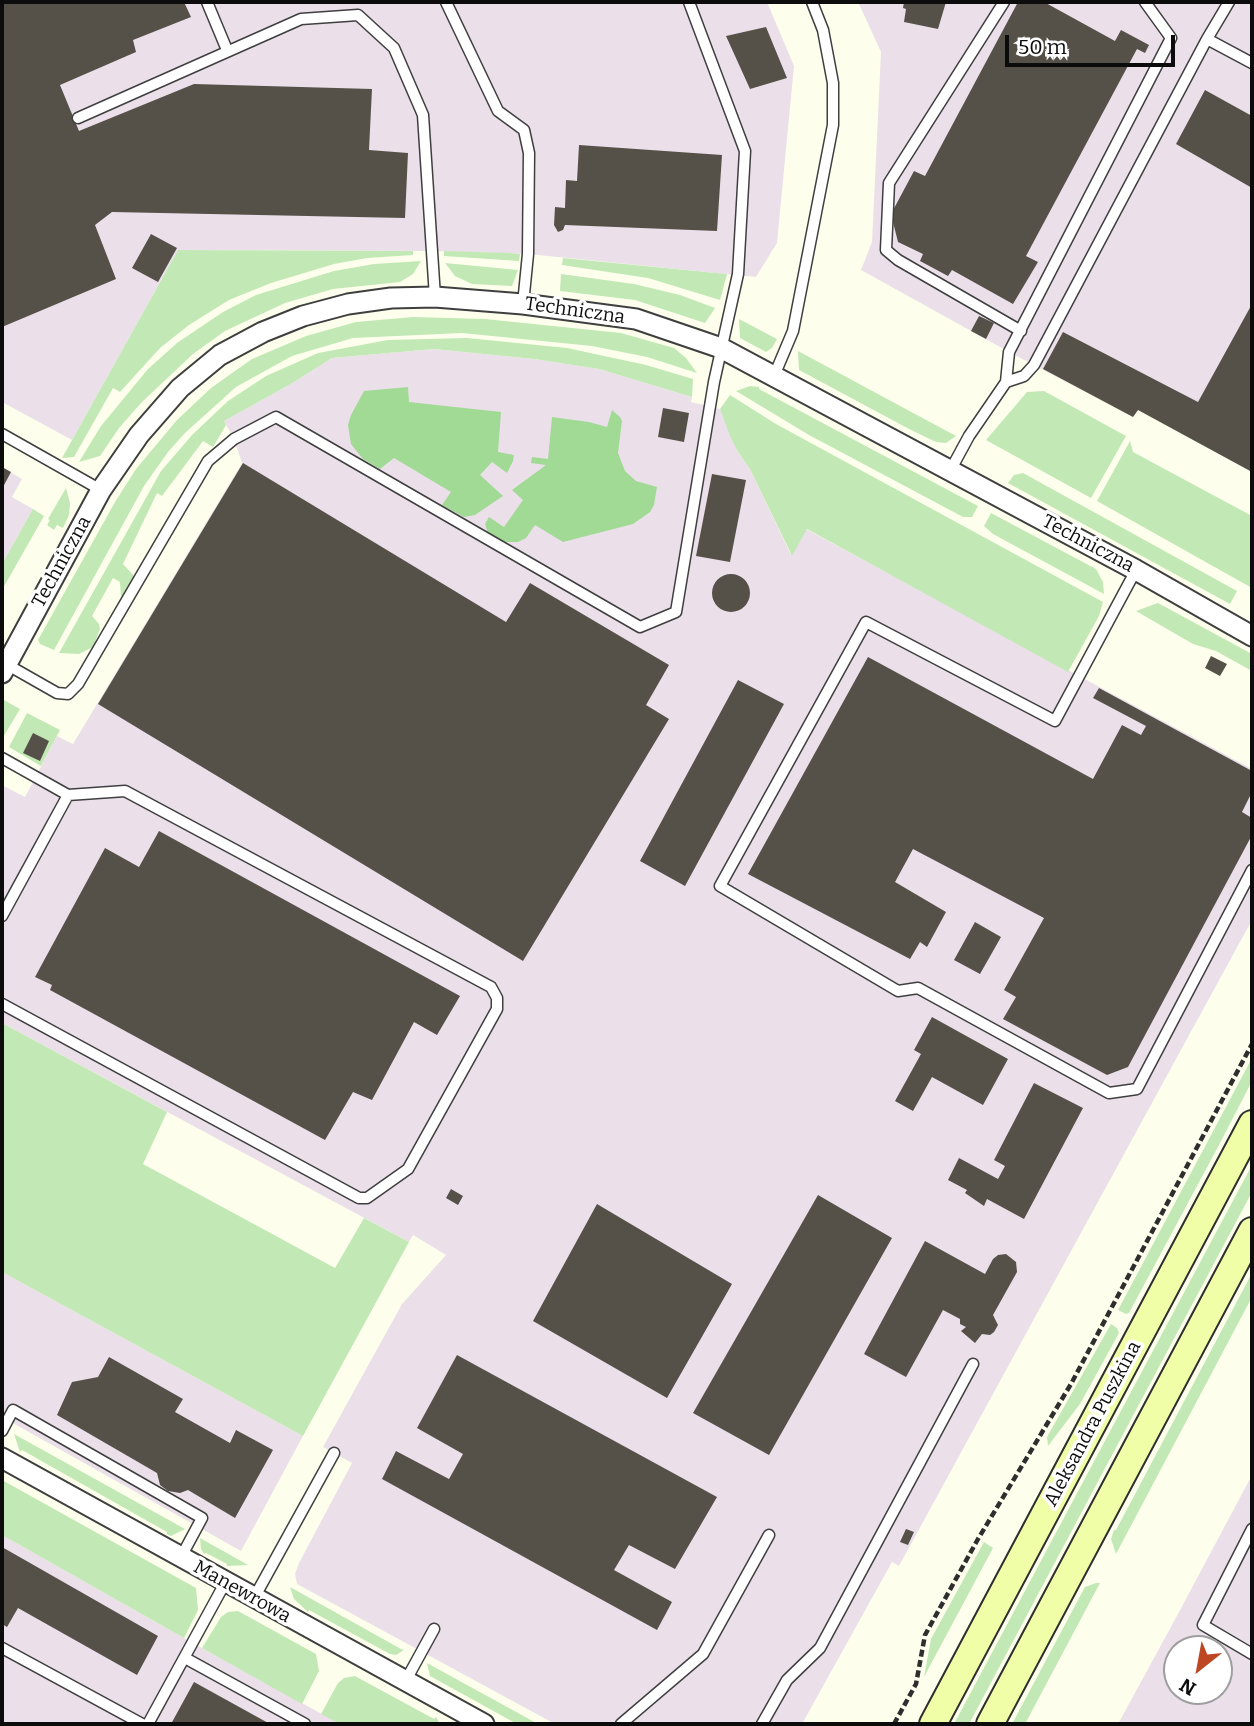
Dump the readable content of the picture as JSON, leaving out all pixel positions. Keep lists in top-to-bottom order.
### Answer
{
  "streets": {
    "main road": ["Aleksandra Puszkina"],
    "street": ["Techniczna", "Manewrowa"]
  },
  "scale_bar": "50 m",
  "north": "bottom left"
}
